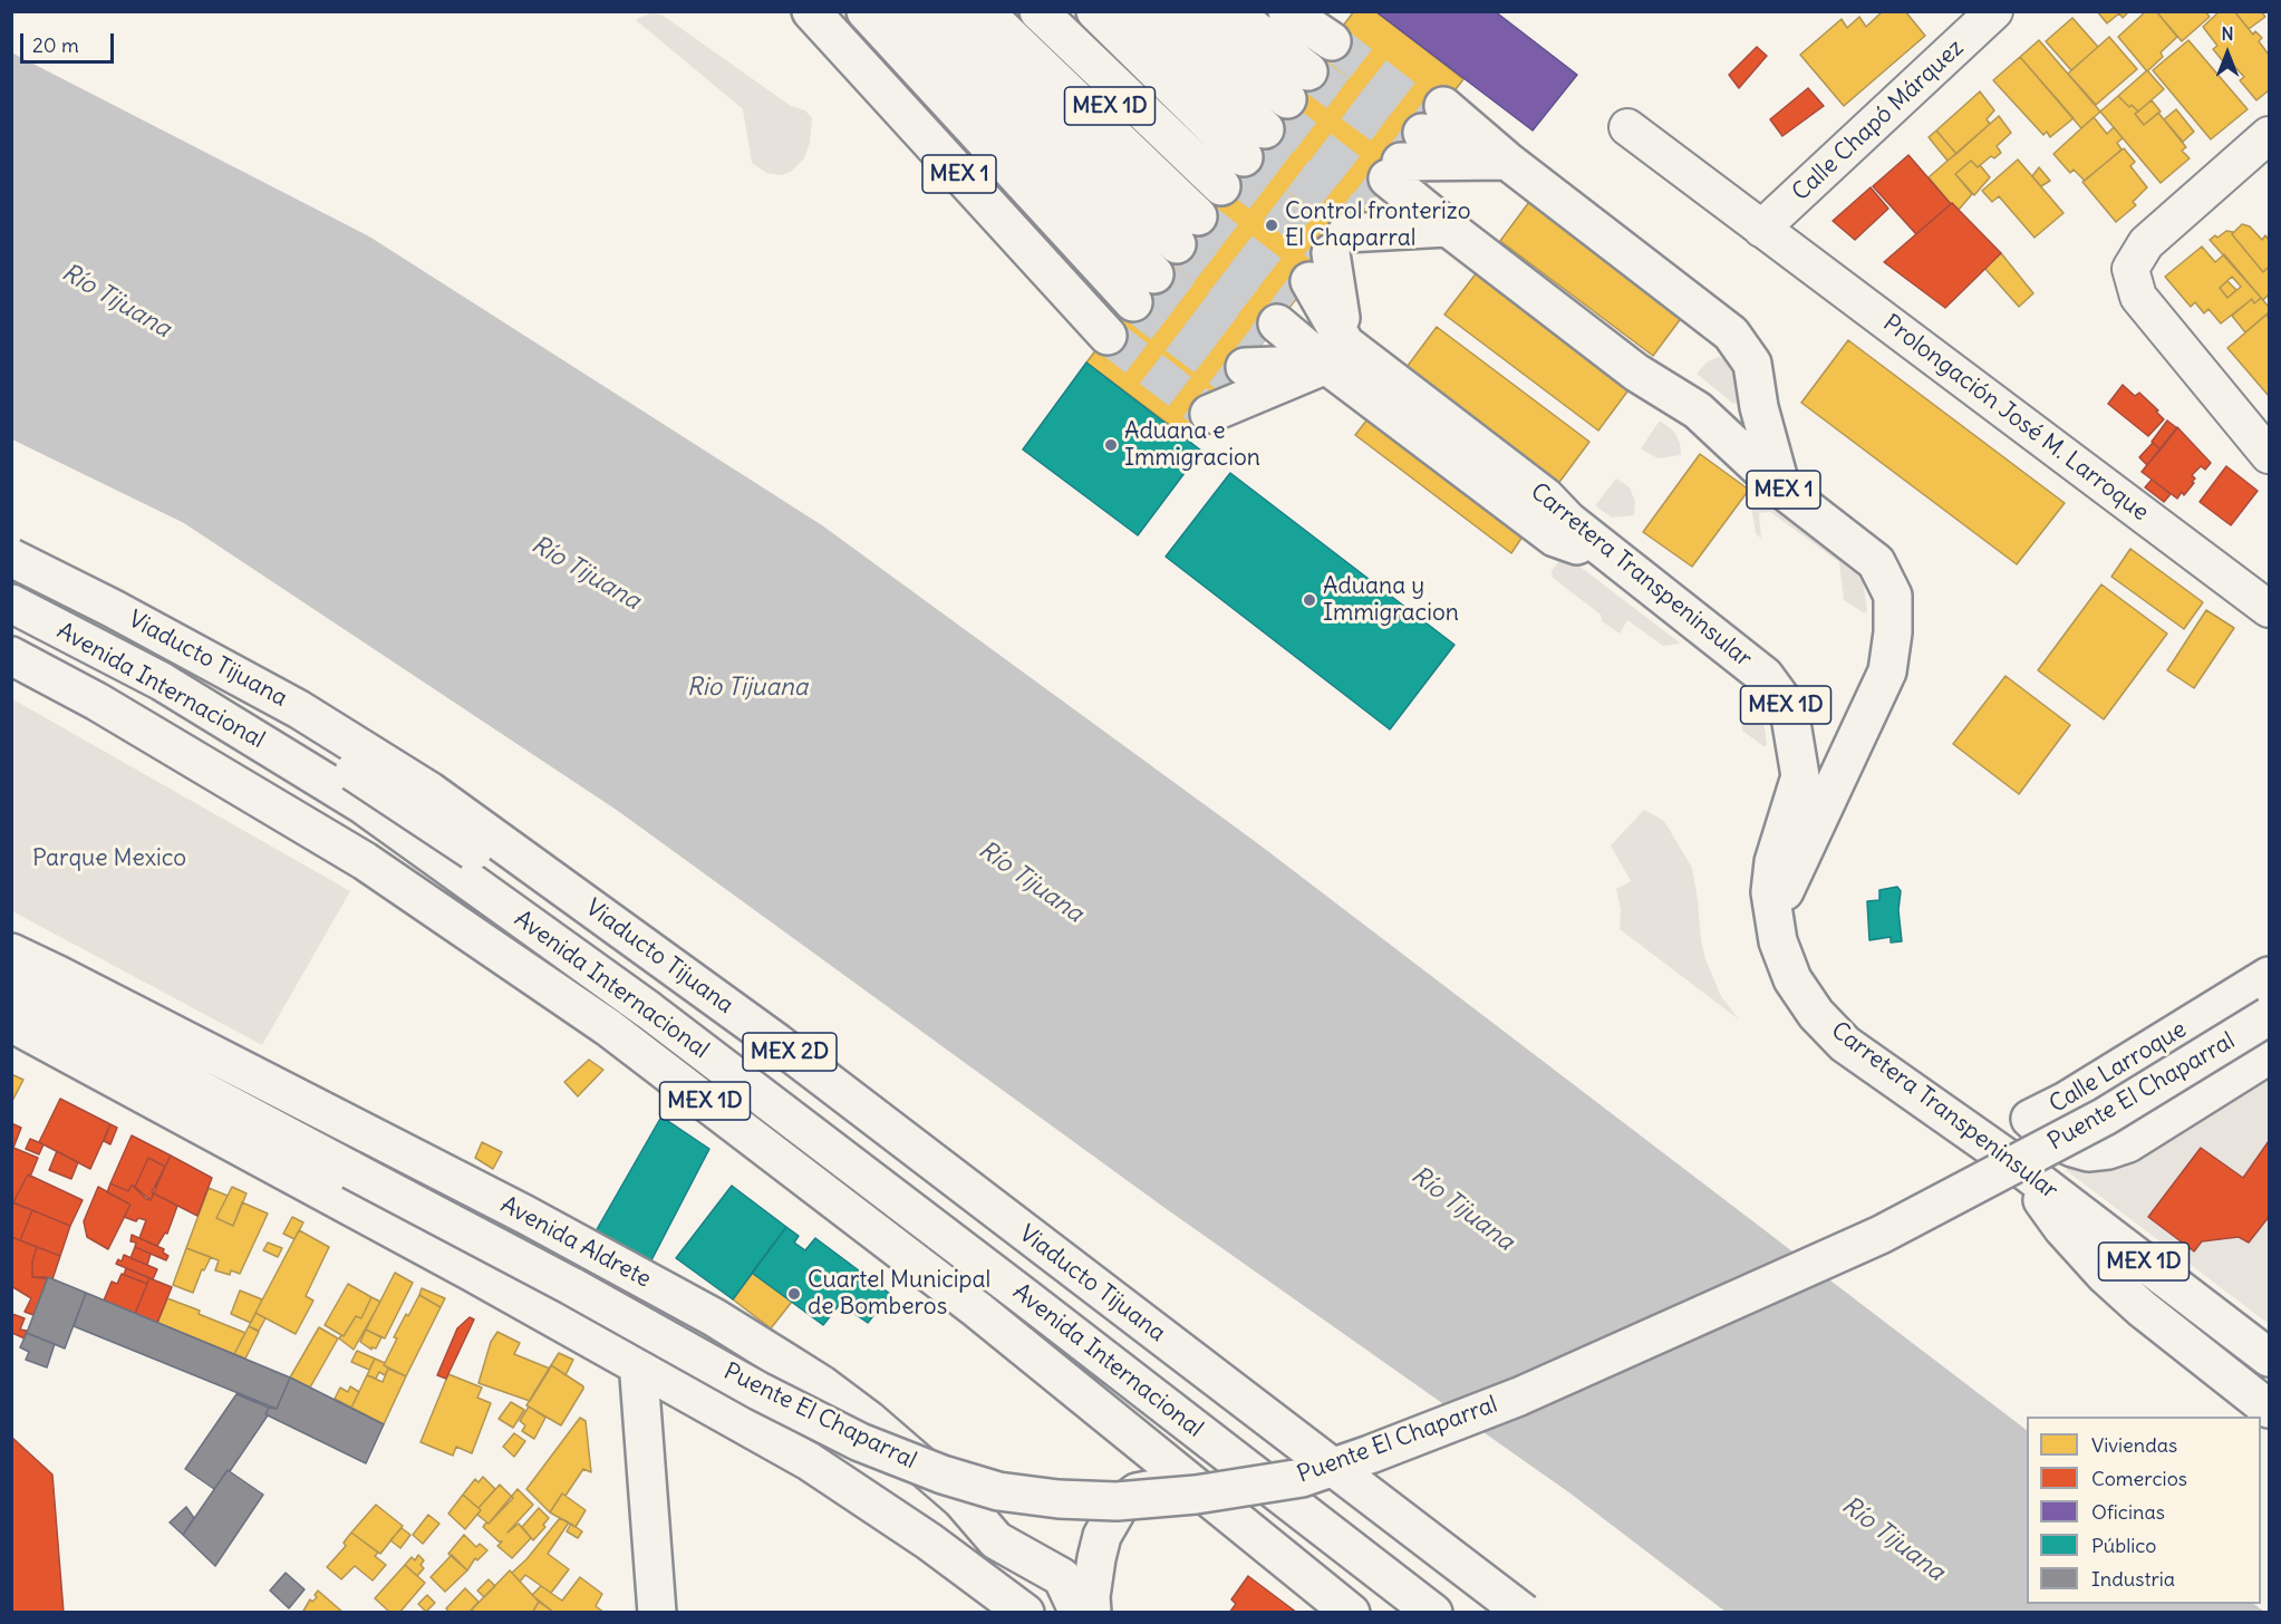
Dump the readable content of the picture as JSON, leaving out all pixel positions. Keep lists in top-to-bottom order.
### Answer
{
  "streets": {
    "main road": [
      "MEX 1D",
      "MEX 1",
      "Carretera Transpeninsular",
      "Viaducto Tijuana",
      "Avenida Internacional",
      "MEX 2D",
      "Calle Larroque",
      "Puente El Chaparral",
      "Avenida Aldrete"
    ],
    "street": ["Calle Chapó Márquez", "Prolongación José M. Larroque"]
  },
  "crossings": [
    ["MEX 1D", "MEX 1"],
    ["Calle Chapó Márquez", "Prolongación José M. Larroque"],
    ["MEX 1", "Carretera Transpeninsular"]
  ],
  "water": ["Río Tijuana", "Rio Tijuana"],
  "parks": ["Parque Mexico"],
  "places": [
    "Control fronterizo El Chaparral",
    "Aduana e Immigracion",
    "Aduana y Immigracion",
    "Cuartel Municipal de Bomberos"
  ],
  "legend": [
    "Viviendas",
    "Comercios",
    "Oficinas",
    "Público",
    "Industria"
  ],
  "scale_bar": "20 m",
  "north": "top"
}
